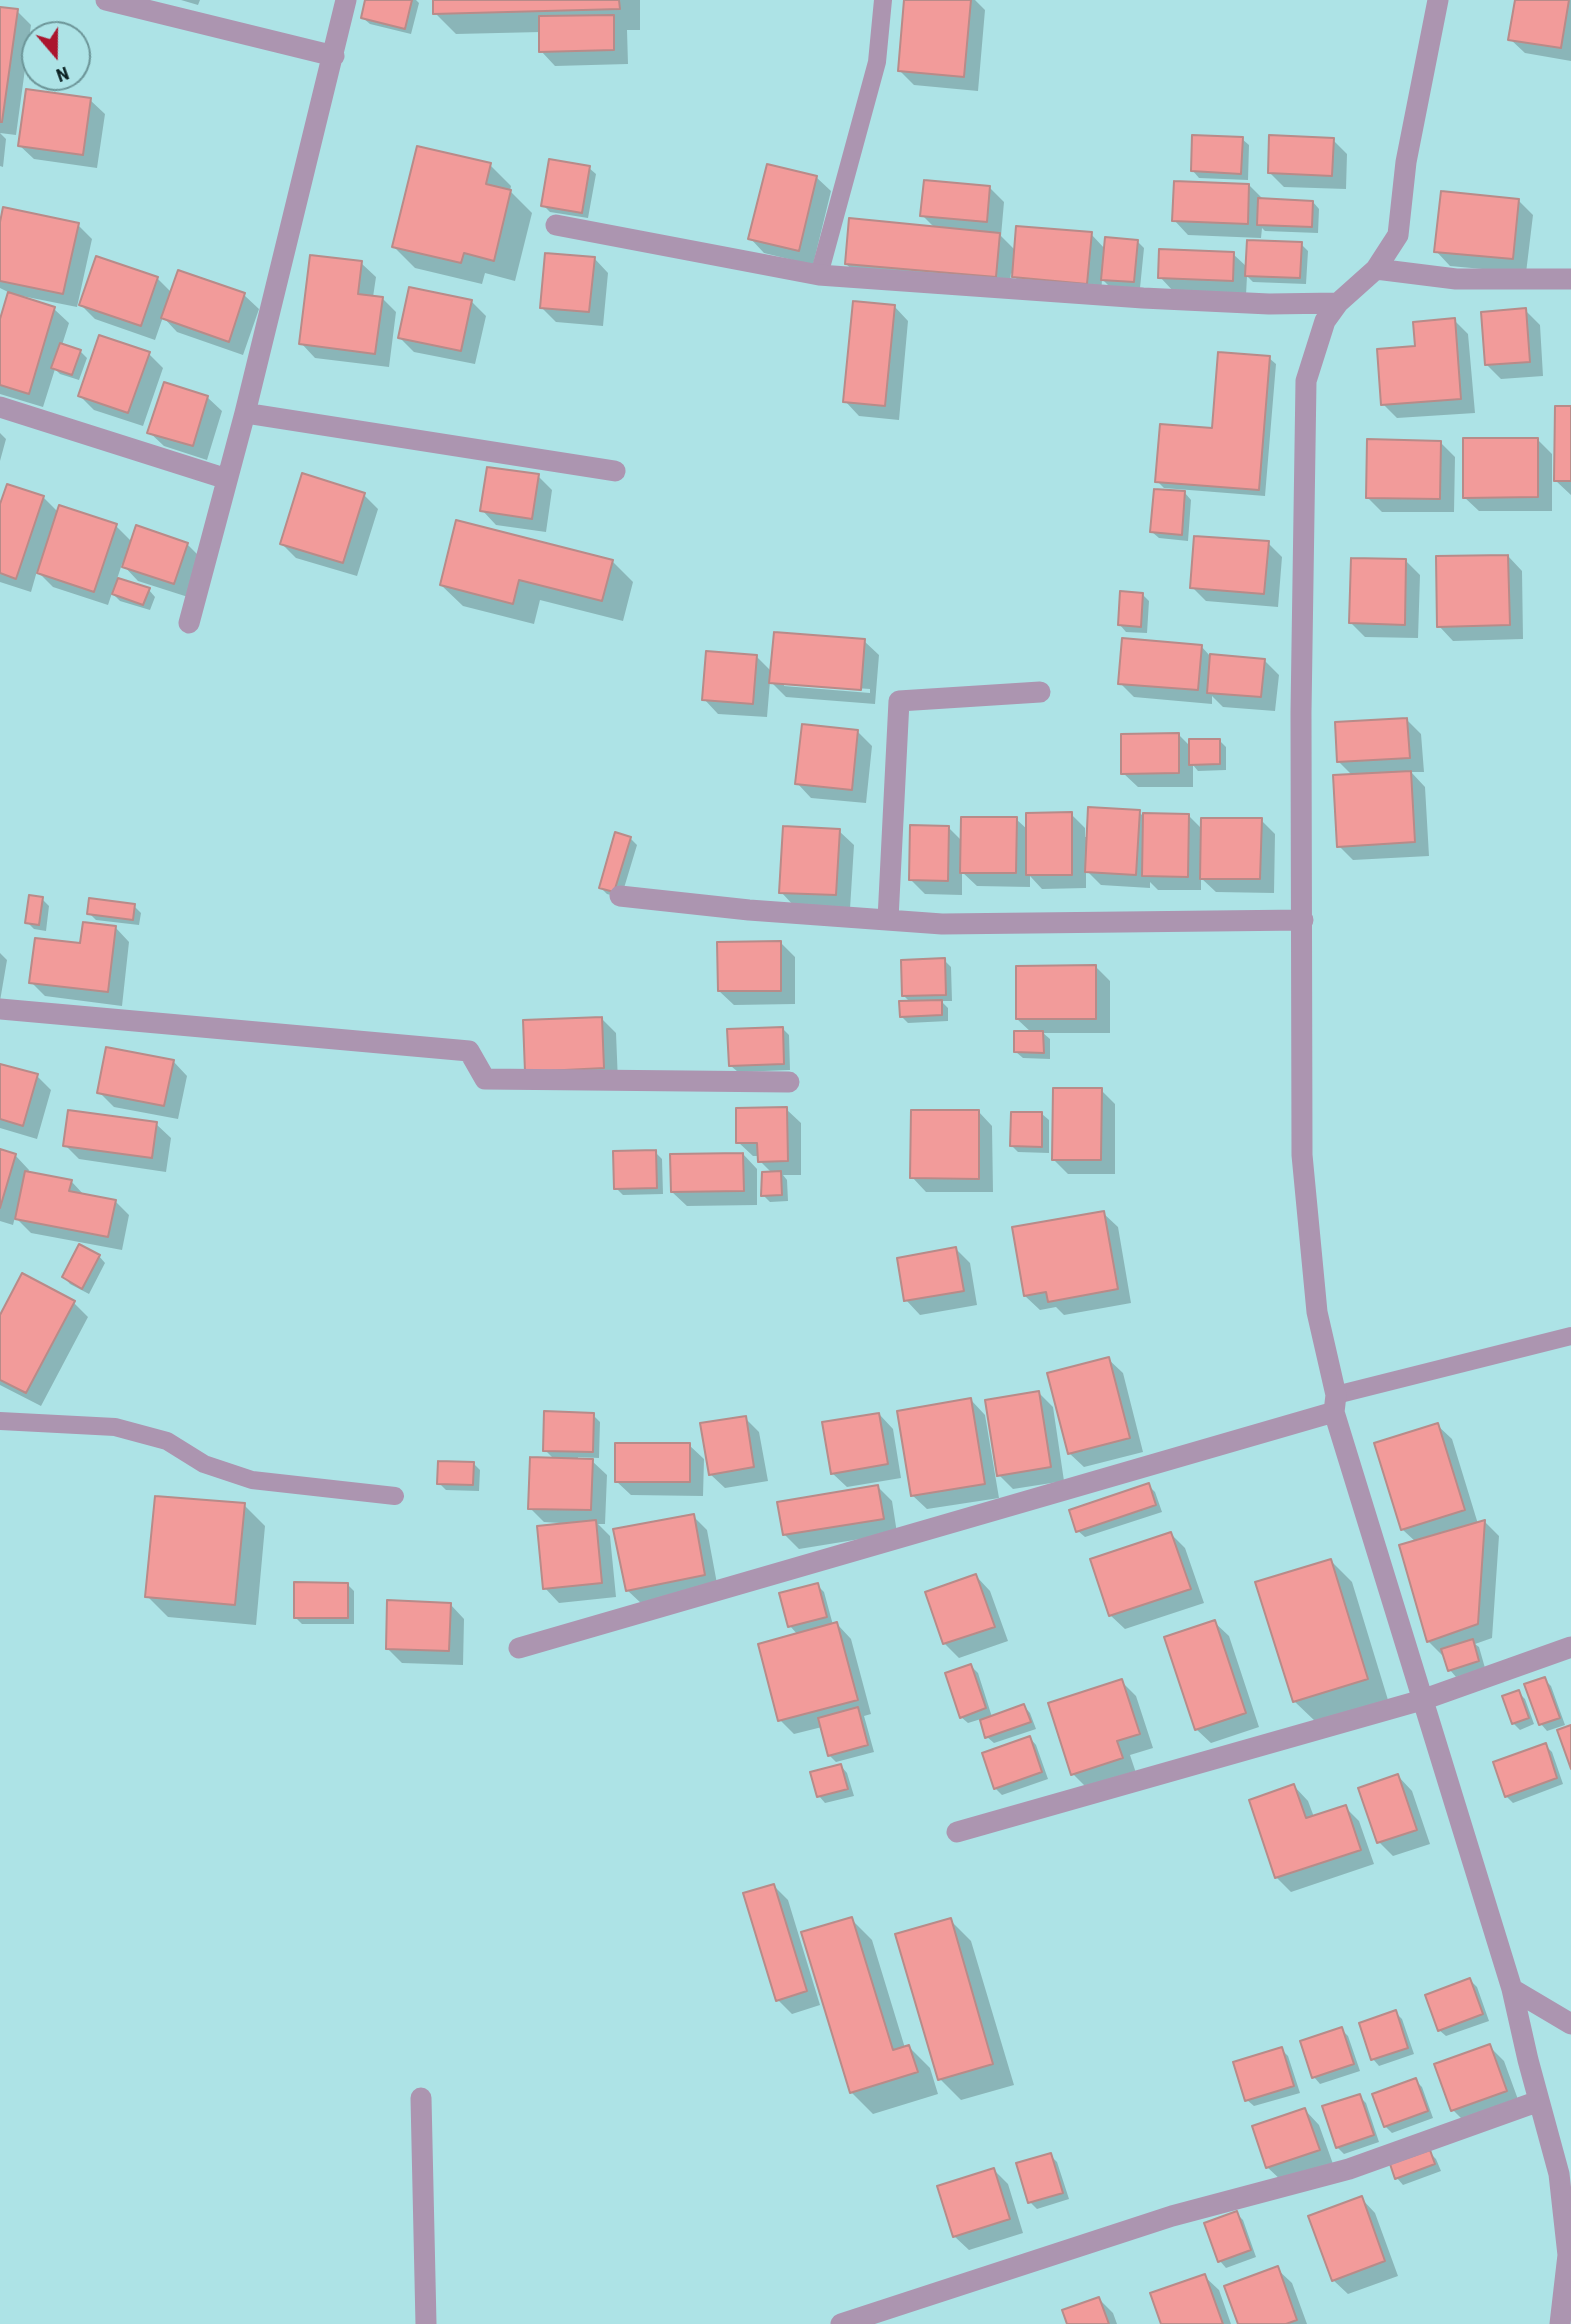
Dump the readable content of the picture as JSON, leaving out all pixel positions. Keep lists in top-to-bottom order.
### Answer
{
  "north": "bottom"
}
